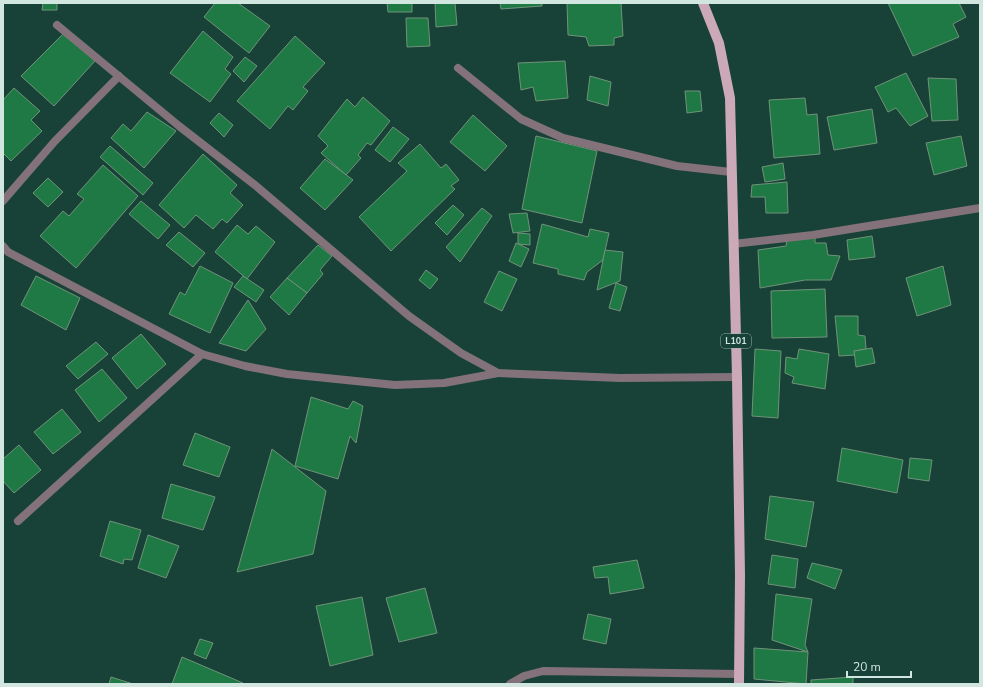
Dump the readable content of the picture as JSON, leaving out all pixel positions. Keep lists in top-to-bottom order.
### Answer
{
  "streets": {
    "main road": ["L101"]
  },
  "scale_bar": "20 m"
}
